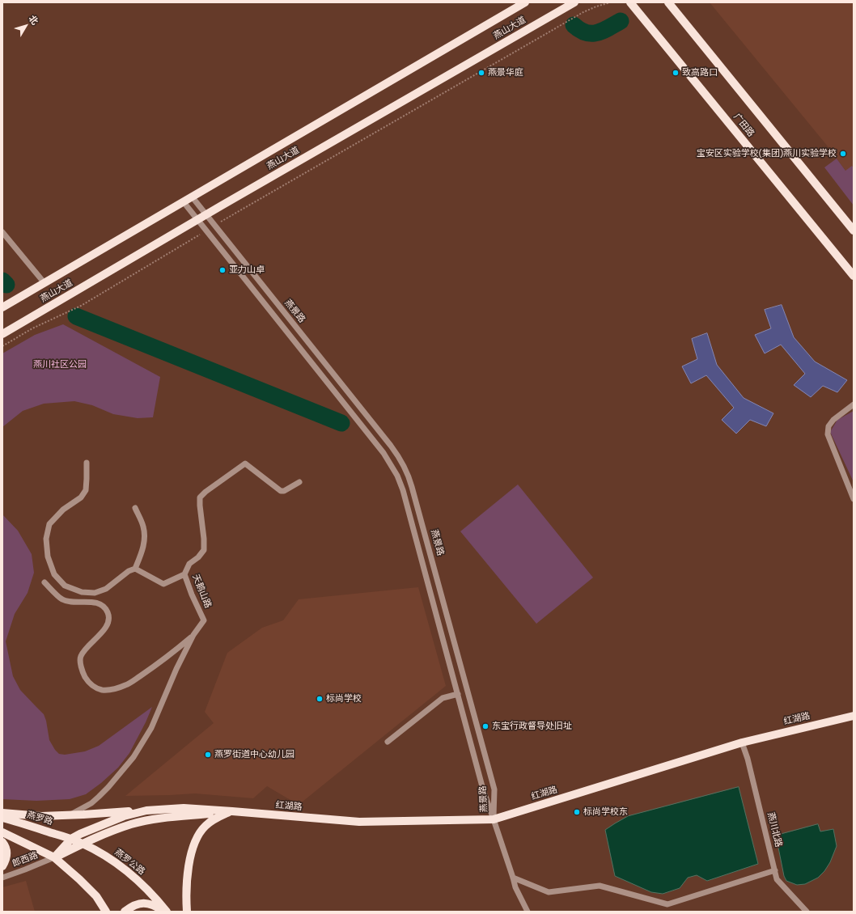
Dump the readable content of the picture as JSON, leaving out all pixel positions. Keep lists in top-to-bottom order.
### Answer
{
  "streets": {
    "main road": [
      "燕山大道",
      "广田路",
      "红湖路",
      "燕罗路",
      "燕罗公路"
    ],
    "street": [
      "燕景路",
      "天鹅山路",
      "燕川北路",
      "郎西路"
    ]
  },
  "crossings": [
    ["燕山大道", "燕景路"],
    ["燕景路", "红湖路"],
    ["红湖路", "燕罗路"],
    ["红湖路", "燕川北路"],
    ["红湖路", "郎西路"],
    ["红湖路", "燕罗公路"],
    ["燕罗路", "燕罗公路"]
  ],
  "parks": ["燕川社区公园"],
  "places": [
    "燕景华庭",
    "致高路口",
    "宝安区实验学校(集团)燕川实验学校",
    "亚力山卓",
    "标尚学校",
    "东宝行政督导处旧址",
    "燕罗街道中心幼儿园",
    "标尚学校东"
  ],
  "north": "top right"
}
